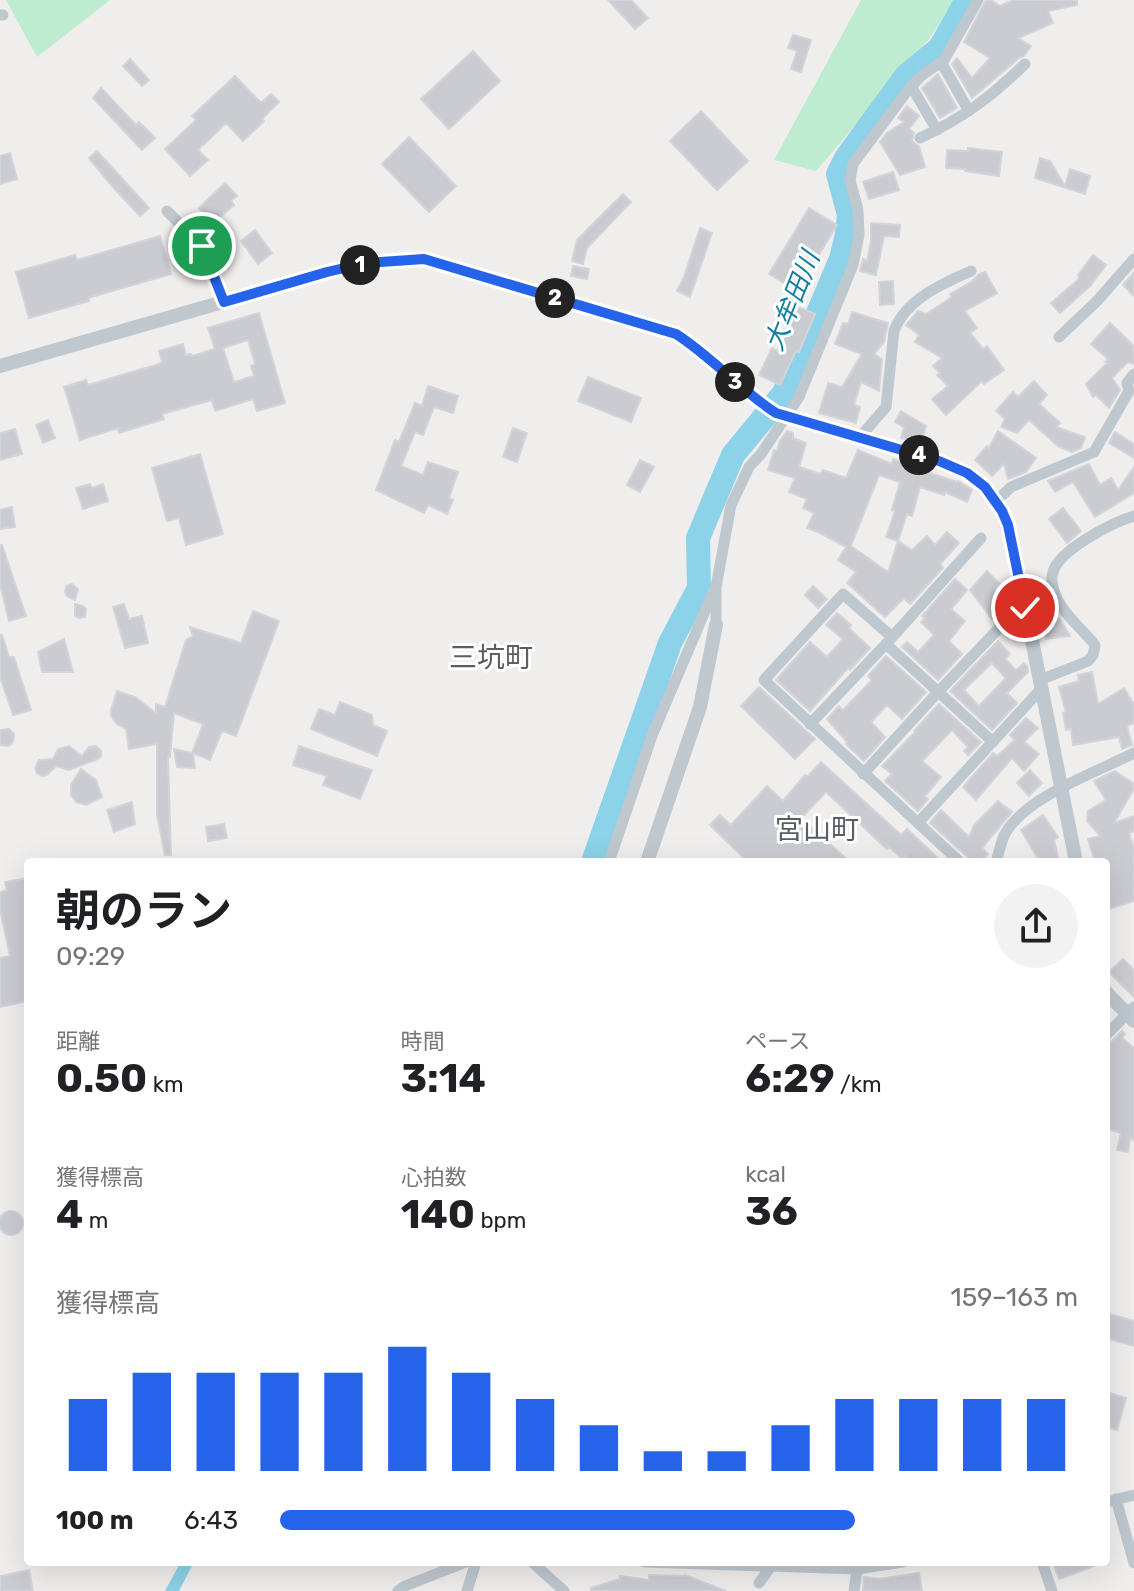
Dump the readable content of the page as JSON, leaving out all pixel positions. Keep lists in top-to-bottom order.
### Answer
{
  "districts": ["三坑町", "宮山町"],
  "water": ["大牟田川"],
  "page": {
    "pins": [
      "1",
      "2",
      "3",
      "4"
    ],
    "heading": ["朝のラン", "09:29"],
    "stats": [
      ["距離", "0.50 km"],
      ["時間", "3:14"],
      ["ペース", "6:29 /km"],
      ["獲得標高", "4 m"],
      ["心拍数", "140 bpm"],
      ["kcal", "36"]
    ],
    "chart": ["獲得標高", "159–163 m"],
    "list": [
      {
        "name": "100 m",
        "note": "6:43"
      }
    ]
  }
}
